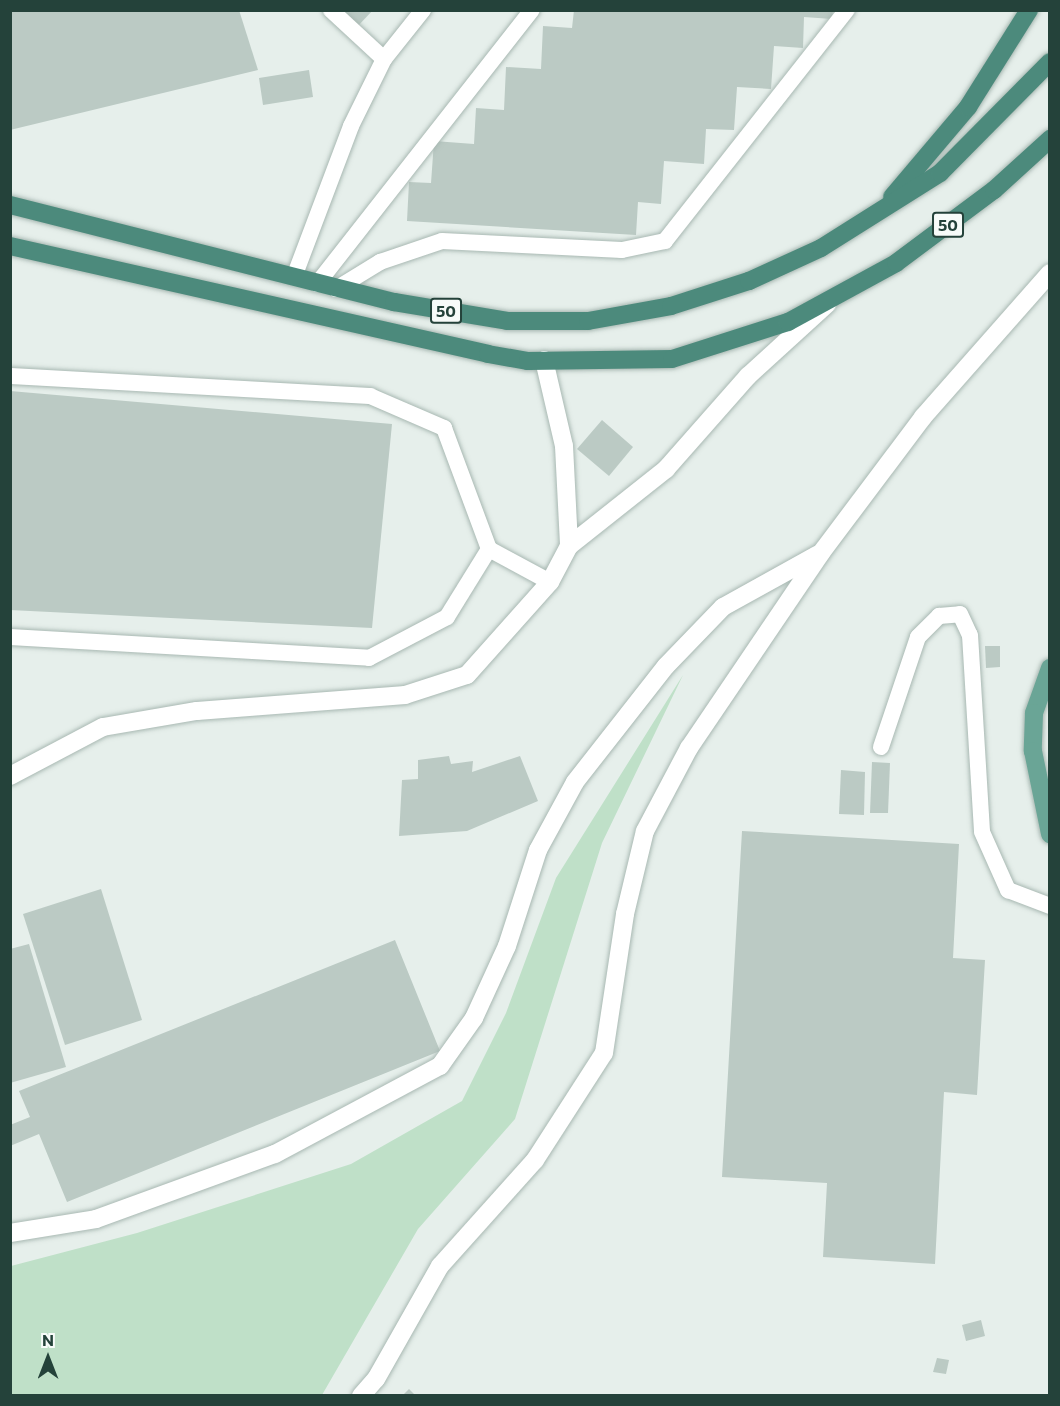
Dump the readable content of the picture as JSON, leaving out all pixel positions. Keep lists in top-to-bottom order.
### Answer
{
  "streets": {
    "highway": ["50"]
  },
  "north": "top"
}
